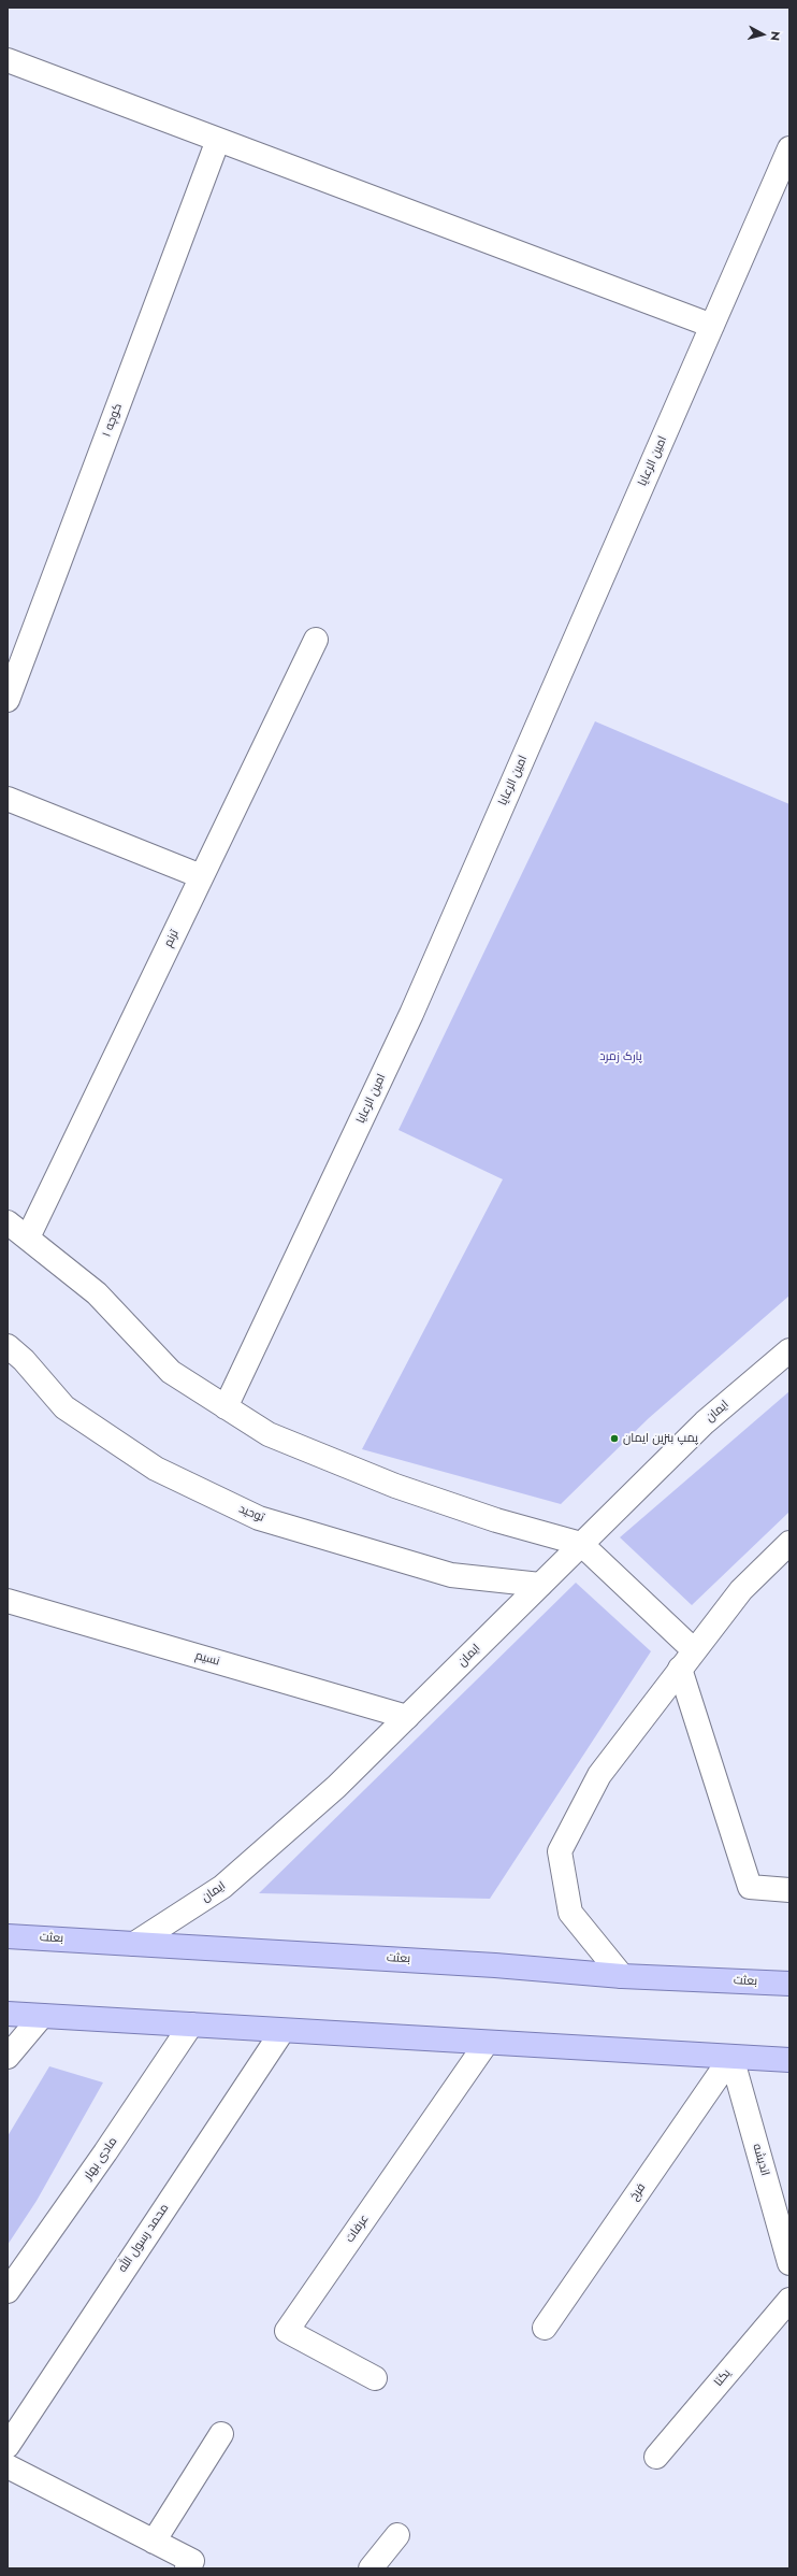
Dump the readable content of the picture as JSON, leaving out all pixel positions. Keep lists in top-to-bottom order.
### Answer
{
  "streets": {
    "main road": ["بعثت"],
    "street": [
      "کوچه ۱",
      "امین الرعایا",
      "ترنم",
      "ایمان",
      "توحید",
      "نسیم",
      "مادی بهار",
      "اندیشه",
      "فرخ",
      "عرفات",
      "محمد رسول الله",
      "یکتا"
    ]
  },
  "crossings": [
    ["ایمان", "توحید"],
    ["ایمان", "نسیم"],
    ["ایمان", "بعثت"],
    ["اندیشه", "فرخ"]
  ],
  "parks": ["پارک زمرد"],
  "places": ["پمپ بنزین ایمان"],
  "north": "right"
}
